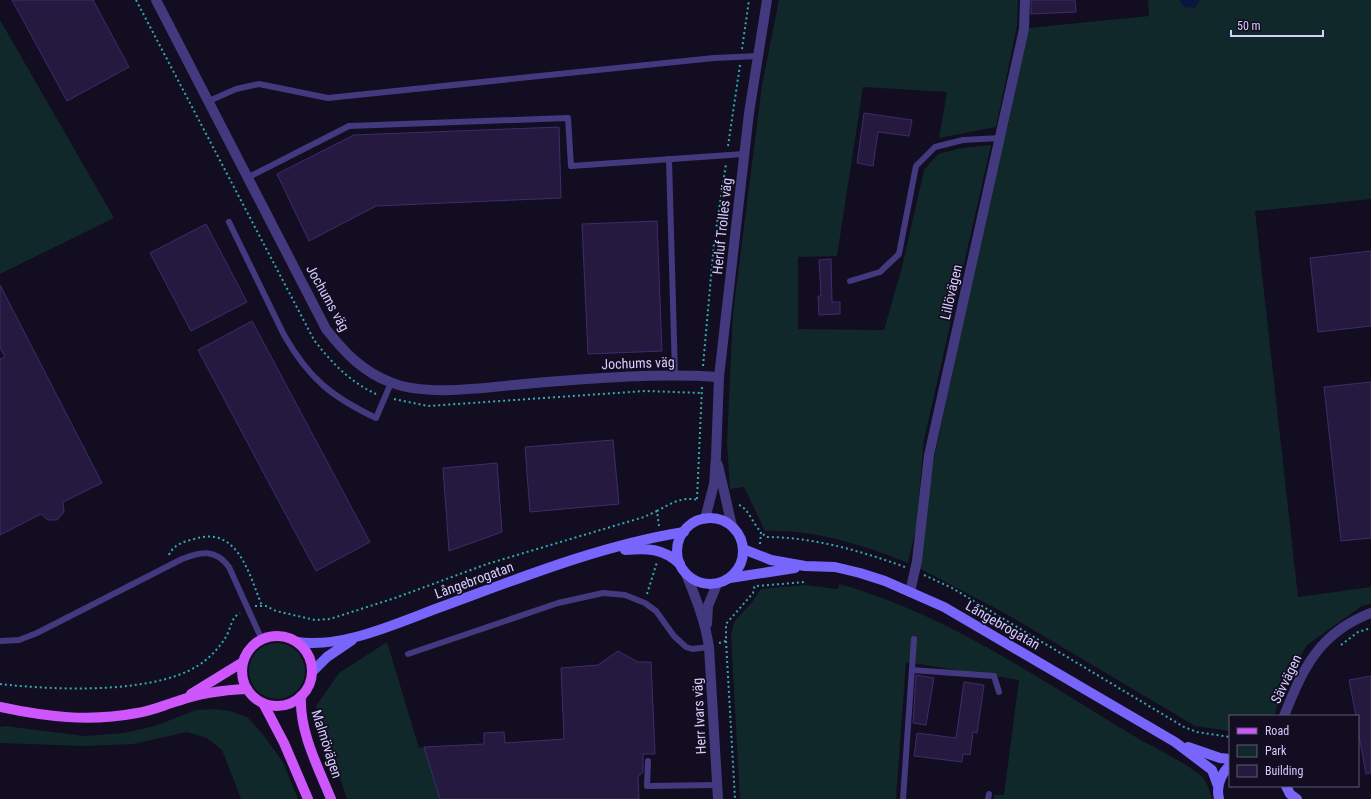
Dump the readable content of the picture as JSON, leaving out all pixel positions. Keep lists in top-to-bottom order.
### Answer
{
  "streets": {
    "main road": ["Långebrogatan", "Malmövägen"],
    "street": [
      "Herluf Trolles väg",
      "Lillövägen",
      "Jochums väg",
      "Sävvägen",
      "Herr Ivars väg"
    ]
  },
  "crossings": [
    ["Herluf Trolles väg", "Jochums väg"],
    ["Herluf Trolles väg", "Långebrogatan"],
    ["Herluf Trolles väg", "Herr Ivars väg"],
    ["Lillövägen", "Långebrogatan"],
    ["Långebrogatan", "Herr Ivars väg"],
    ["Långebrogatan", "Malmövägen"]
  ],
  "legend": ["Road", "Park", "Building"],
  "scale_bar": "50 m"
}
